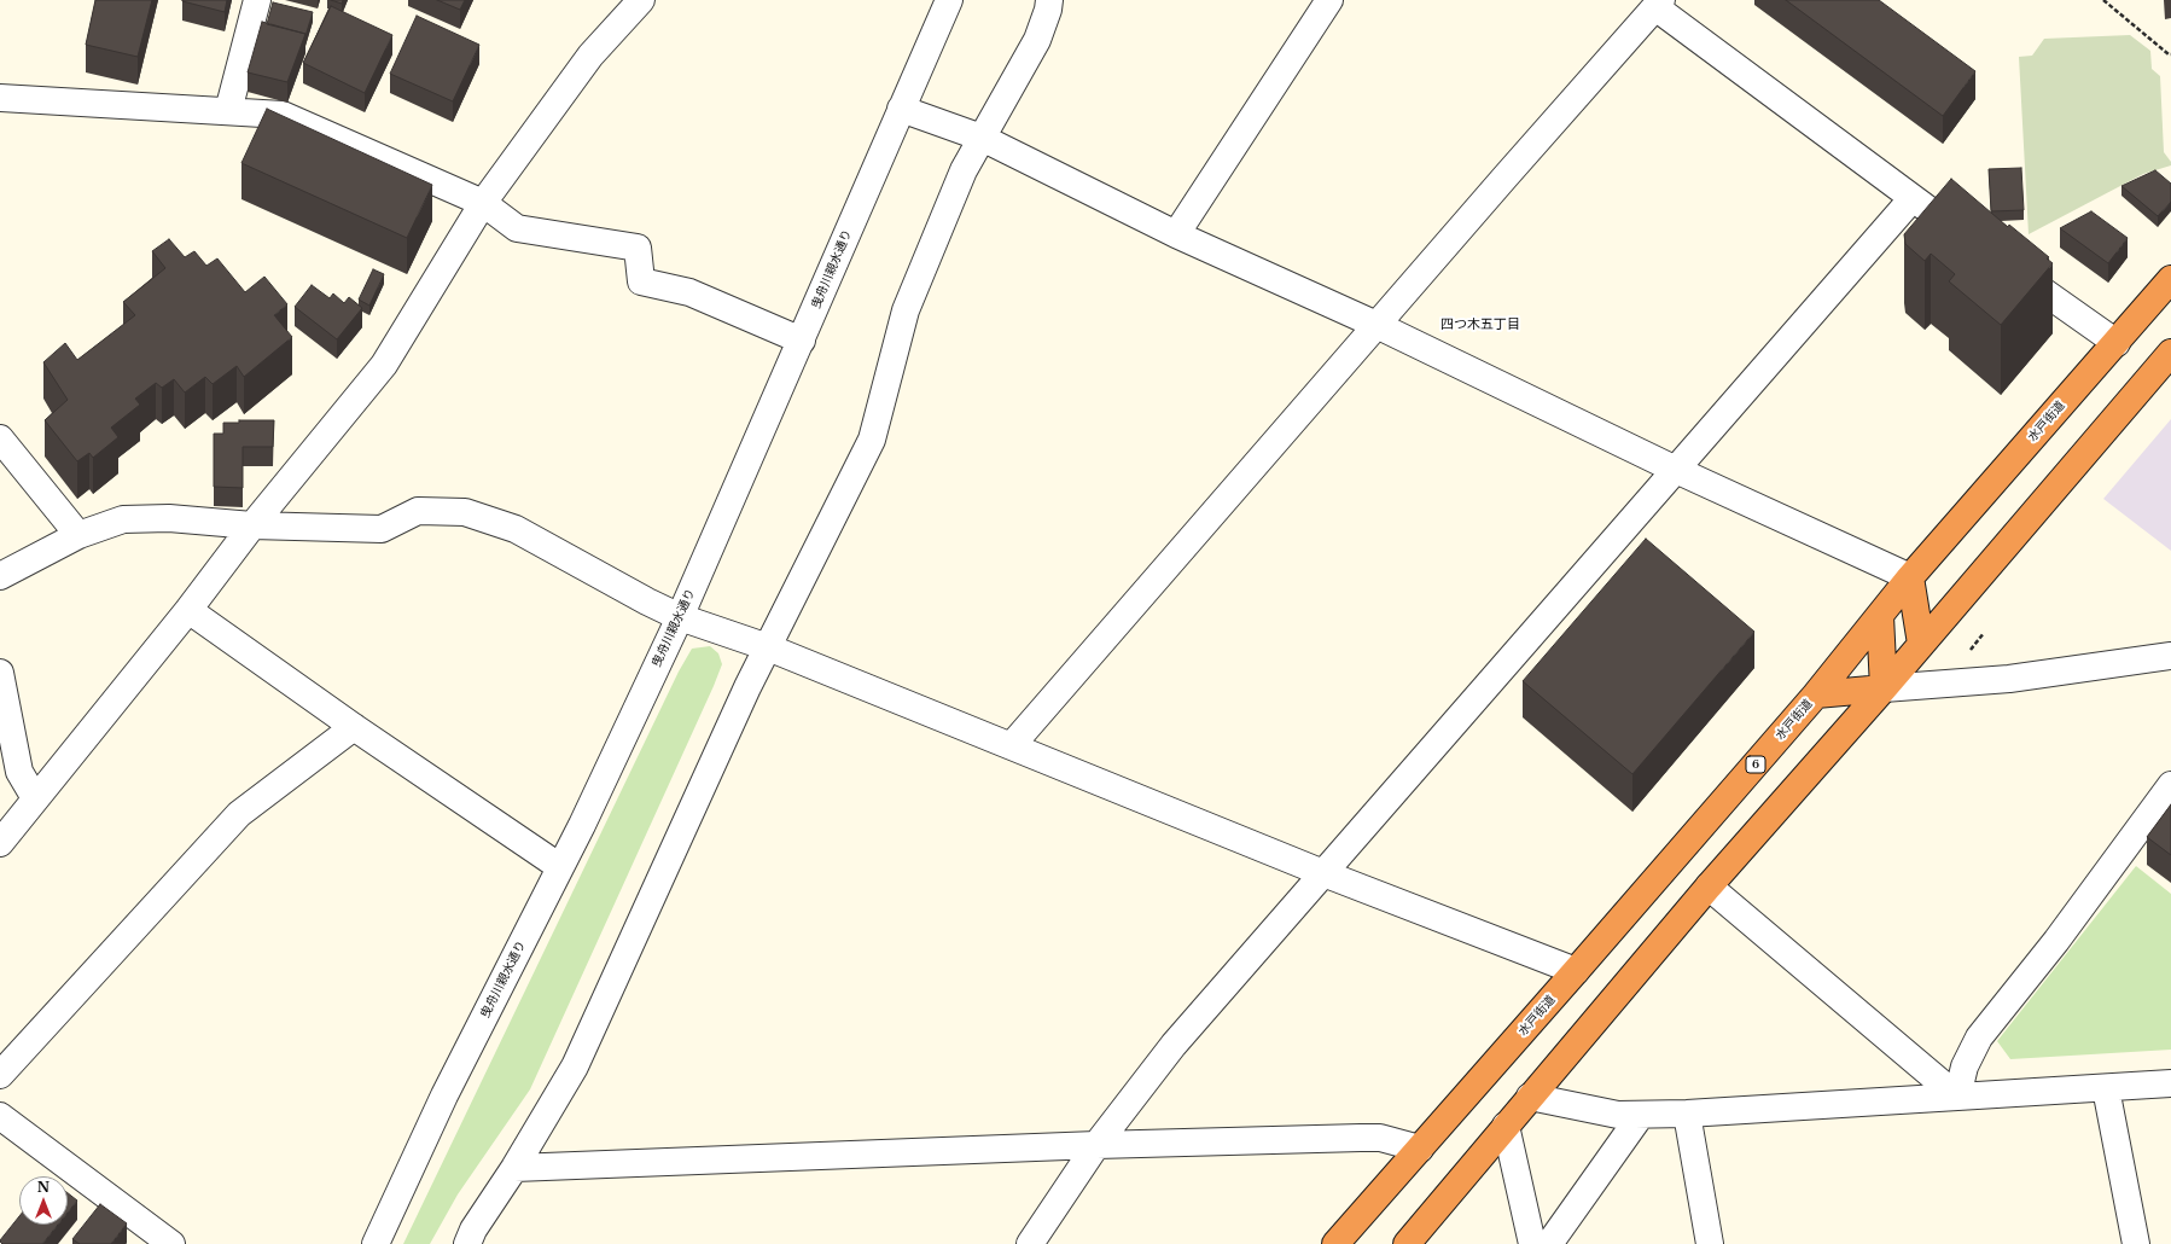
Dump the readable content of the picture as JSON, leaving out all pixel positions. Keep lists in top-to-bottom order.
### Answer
{
  "streets": {
    "highway": ["水戸街道", "6"],
    "street": ["曳舟川親水通り"]
  },
  "districts": ["四つ木五丁目"],
  "north": "top"
}
